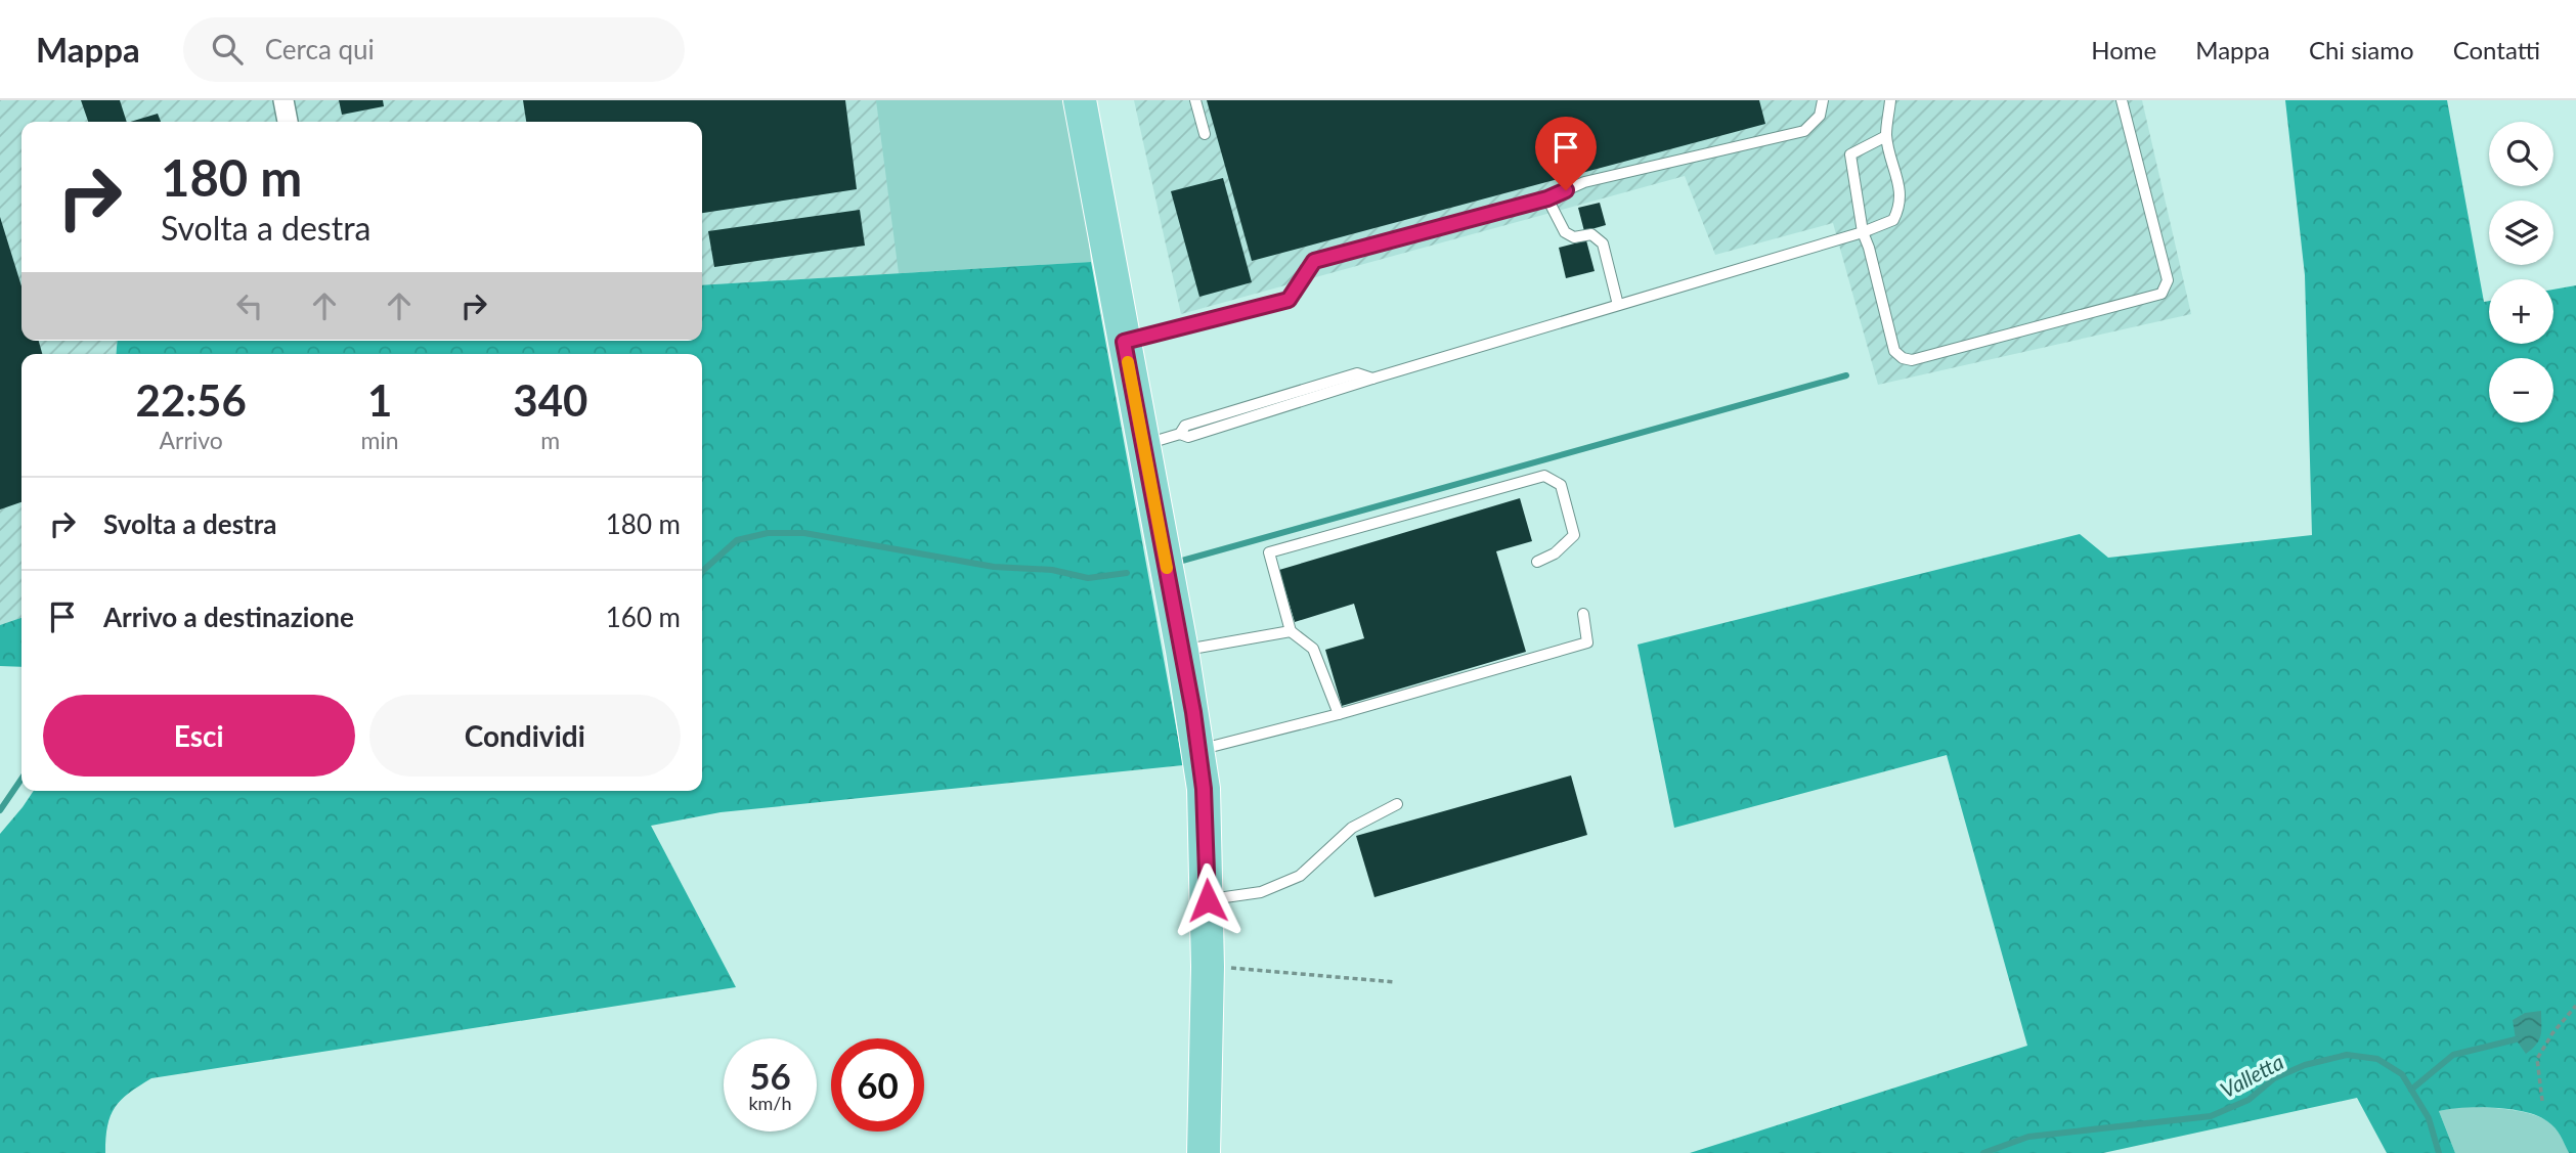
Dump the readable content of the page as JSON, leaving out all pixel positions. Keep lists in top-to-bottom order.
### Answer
{
  "water": ["Valletta"],
  "page": {
    "header": "Mappa",
    "search": "Cerca qui",
    "nav": [
      "Home",
      "Mappa",
      "Chi siamo",
      "Contatti"
    ],
    "map_buttons": ["+", "−"],
    "turn": ["180 m", "Svolta a destra"],
    "eta": [
      "22:56",
      "Arrivo",
      "1",
      "min",
      "340",
      "m"
    ],
    "list": [
      {
        "name": "Svolta a destra",
        "value": "180 m"
      },
      {
        "name": "Arrivo a destinazione",
        "value": "160 m"
      }
    ],
    "buttons": ["Esci", "Condividi"],
    "speed": "56 km/h",
    "limit": "60"
  }
}
